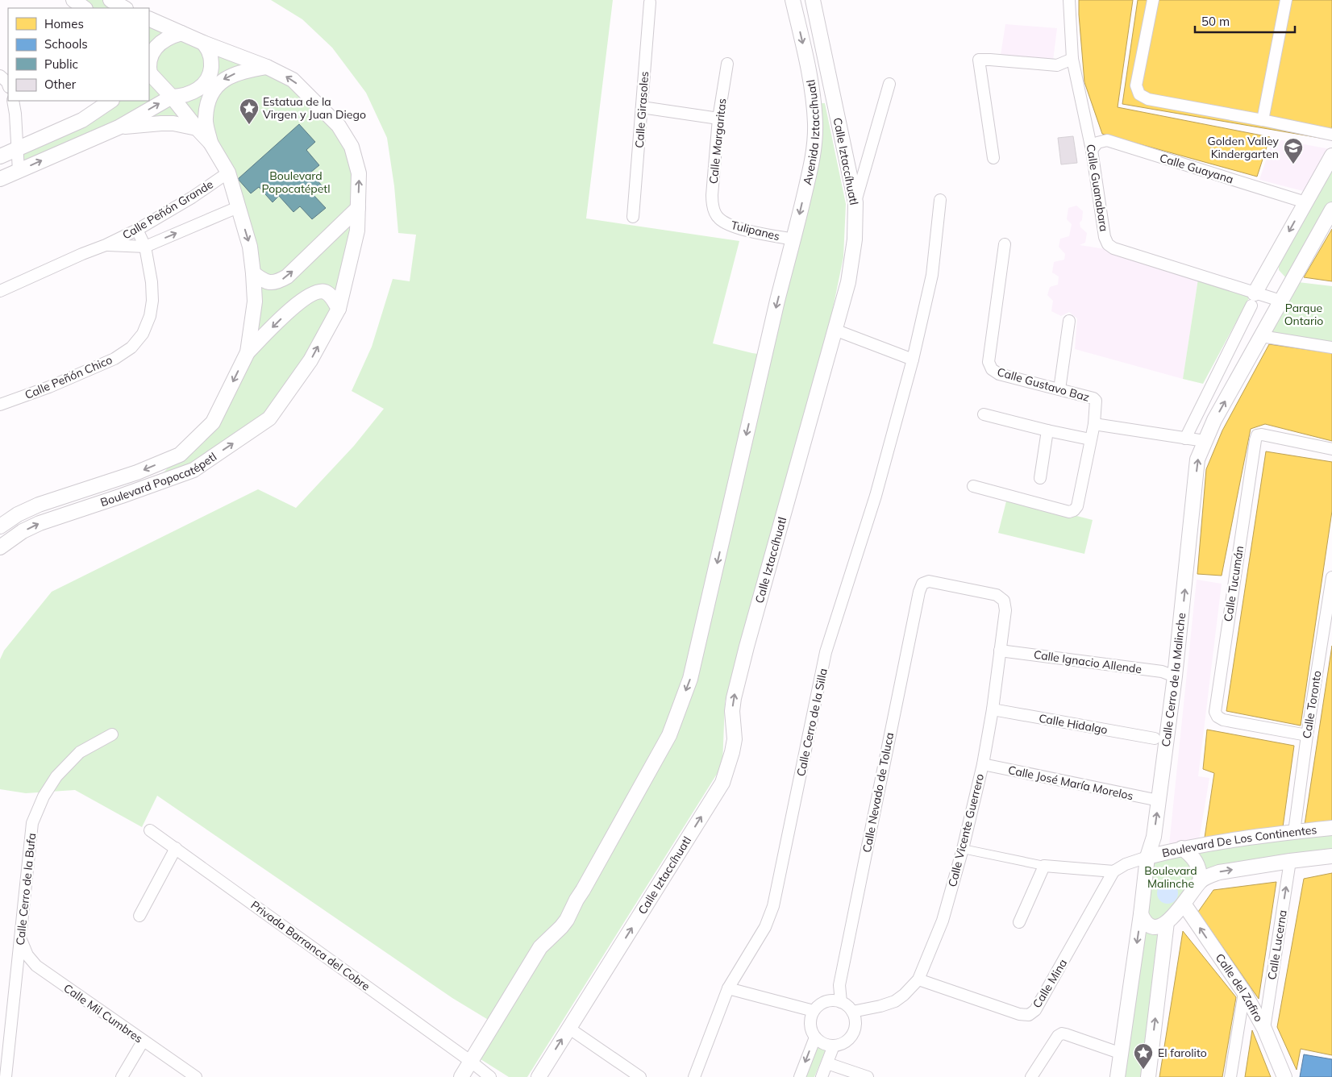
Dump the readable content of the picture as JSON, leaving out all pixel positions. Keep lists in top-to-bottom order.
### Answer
{
  "streets": {
    "street": [
      "Calle Girasoles",
      "Avenida Iztaccíhuatl",
      "Calle Margaritas",
      "Calle Iztaccíhuatl",
      "Calle Guayana",
      "Calle Guanabara",
      "Calle Peñón Grande",
      "Tulipanes",
      "Calle Peñón Chico",
      "Calle Gustavo Baz",
      "Boulevard Popocatépetl",
      "Calle Tucumán",
      "Calle Ignacio Allende",
      "Calle Cerro de la Malinche",
      "Calle Toronto",
      "Calle Cerro de la Silla",
      "Calle Hidalgo",
      "Calle José María Morelos",
      "Calle Nevado de Toluca",
      "Calle Vicente Guerrero",
      "Boulevard De Los Continentes",
      "Calle Cerro de la Bufa",
      "Calle Lucerna",
      "Privada Barranca del Cobre",
      "Calle Mina",
      "Calle del Zafiro",
      "Calle Mil Cumbres"
    ]
  },
  "crossings": [
    ["Avenida Iztaccíhuatl", "Tulipanes"],
    ["Avenida Iztaccíhuatl", "Privada Barranca del Cobre"],
    ["Calle Margaritas", "Tulipanes"],
    ["Calle Guayana", "Calle Guanabara"],
    ["Calle Guanabara", "Calle Cerro de la Malinche"],
    ["Calle Peñón Grande", "Calle Peñón Chico"],
    ["Calle Peñón Grande", "Boulevard Popocatépetl"],
    ["Calle Tucumán", "Calle Toronto"],
    ["Calle Ignacio Allende", "Calle Cerro de la Malinche"],
    ["Calle Ignacio Allende", "Calle Vicente Guerrero"],
    ["Calle Cerro de la Malinche", "Calle José María Morelos"],
    ["Calle Cerro de la Malinche", "Boulevard De Los Continentes"],
    ["Calle Toronto", "Boulevard De Los Continentes"],
    ["Calle Hidalgo", "Calle Vicente Guerrero"],
    ["Calle José María Morelos", "Calle Vicente Guerrero"],
    ["Calle Nevado de Toluca", "Calle Vicente Guerrero"],
    ["Calle Vicente Guerrero", "Calle Mina"],
    ["Calle Cerro de la Bufa", "Calle Mil Cumbres"],
    ["Calle Lucerna", "Calle del Zafiro"]
  ],
  "one_way": [
    "Avenida Iztaccíhuatl",
    "Calle Iztaccíhuatl",
    "Calle Lucerna",
    "Calle del Zafiro"
  ],
  "parks": ["Boulevard Popocatépetl", "Parque Ontario", "Boulevard Malinche"],
  "places": {
    "place": ["Estatua de la Virgen y Juan Diego", "El farolito"],
    "school or university": ["Golden Valley Kindergarten"]
  },
  "legend": [
    "Homes",
    "Schools",
    "Public",
    "Other"
  ],
  "scale_bar": "50 m"
}
